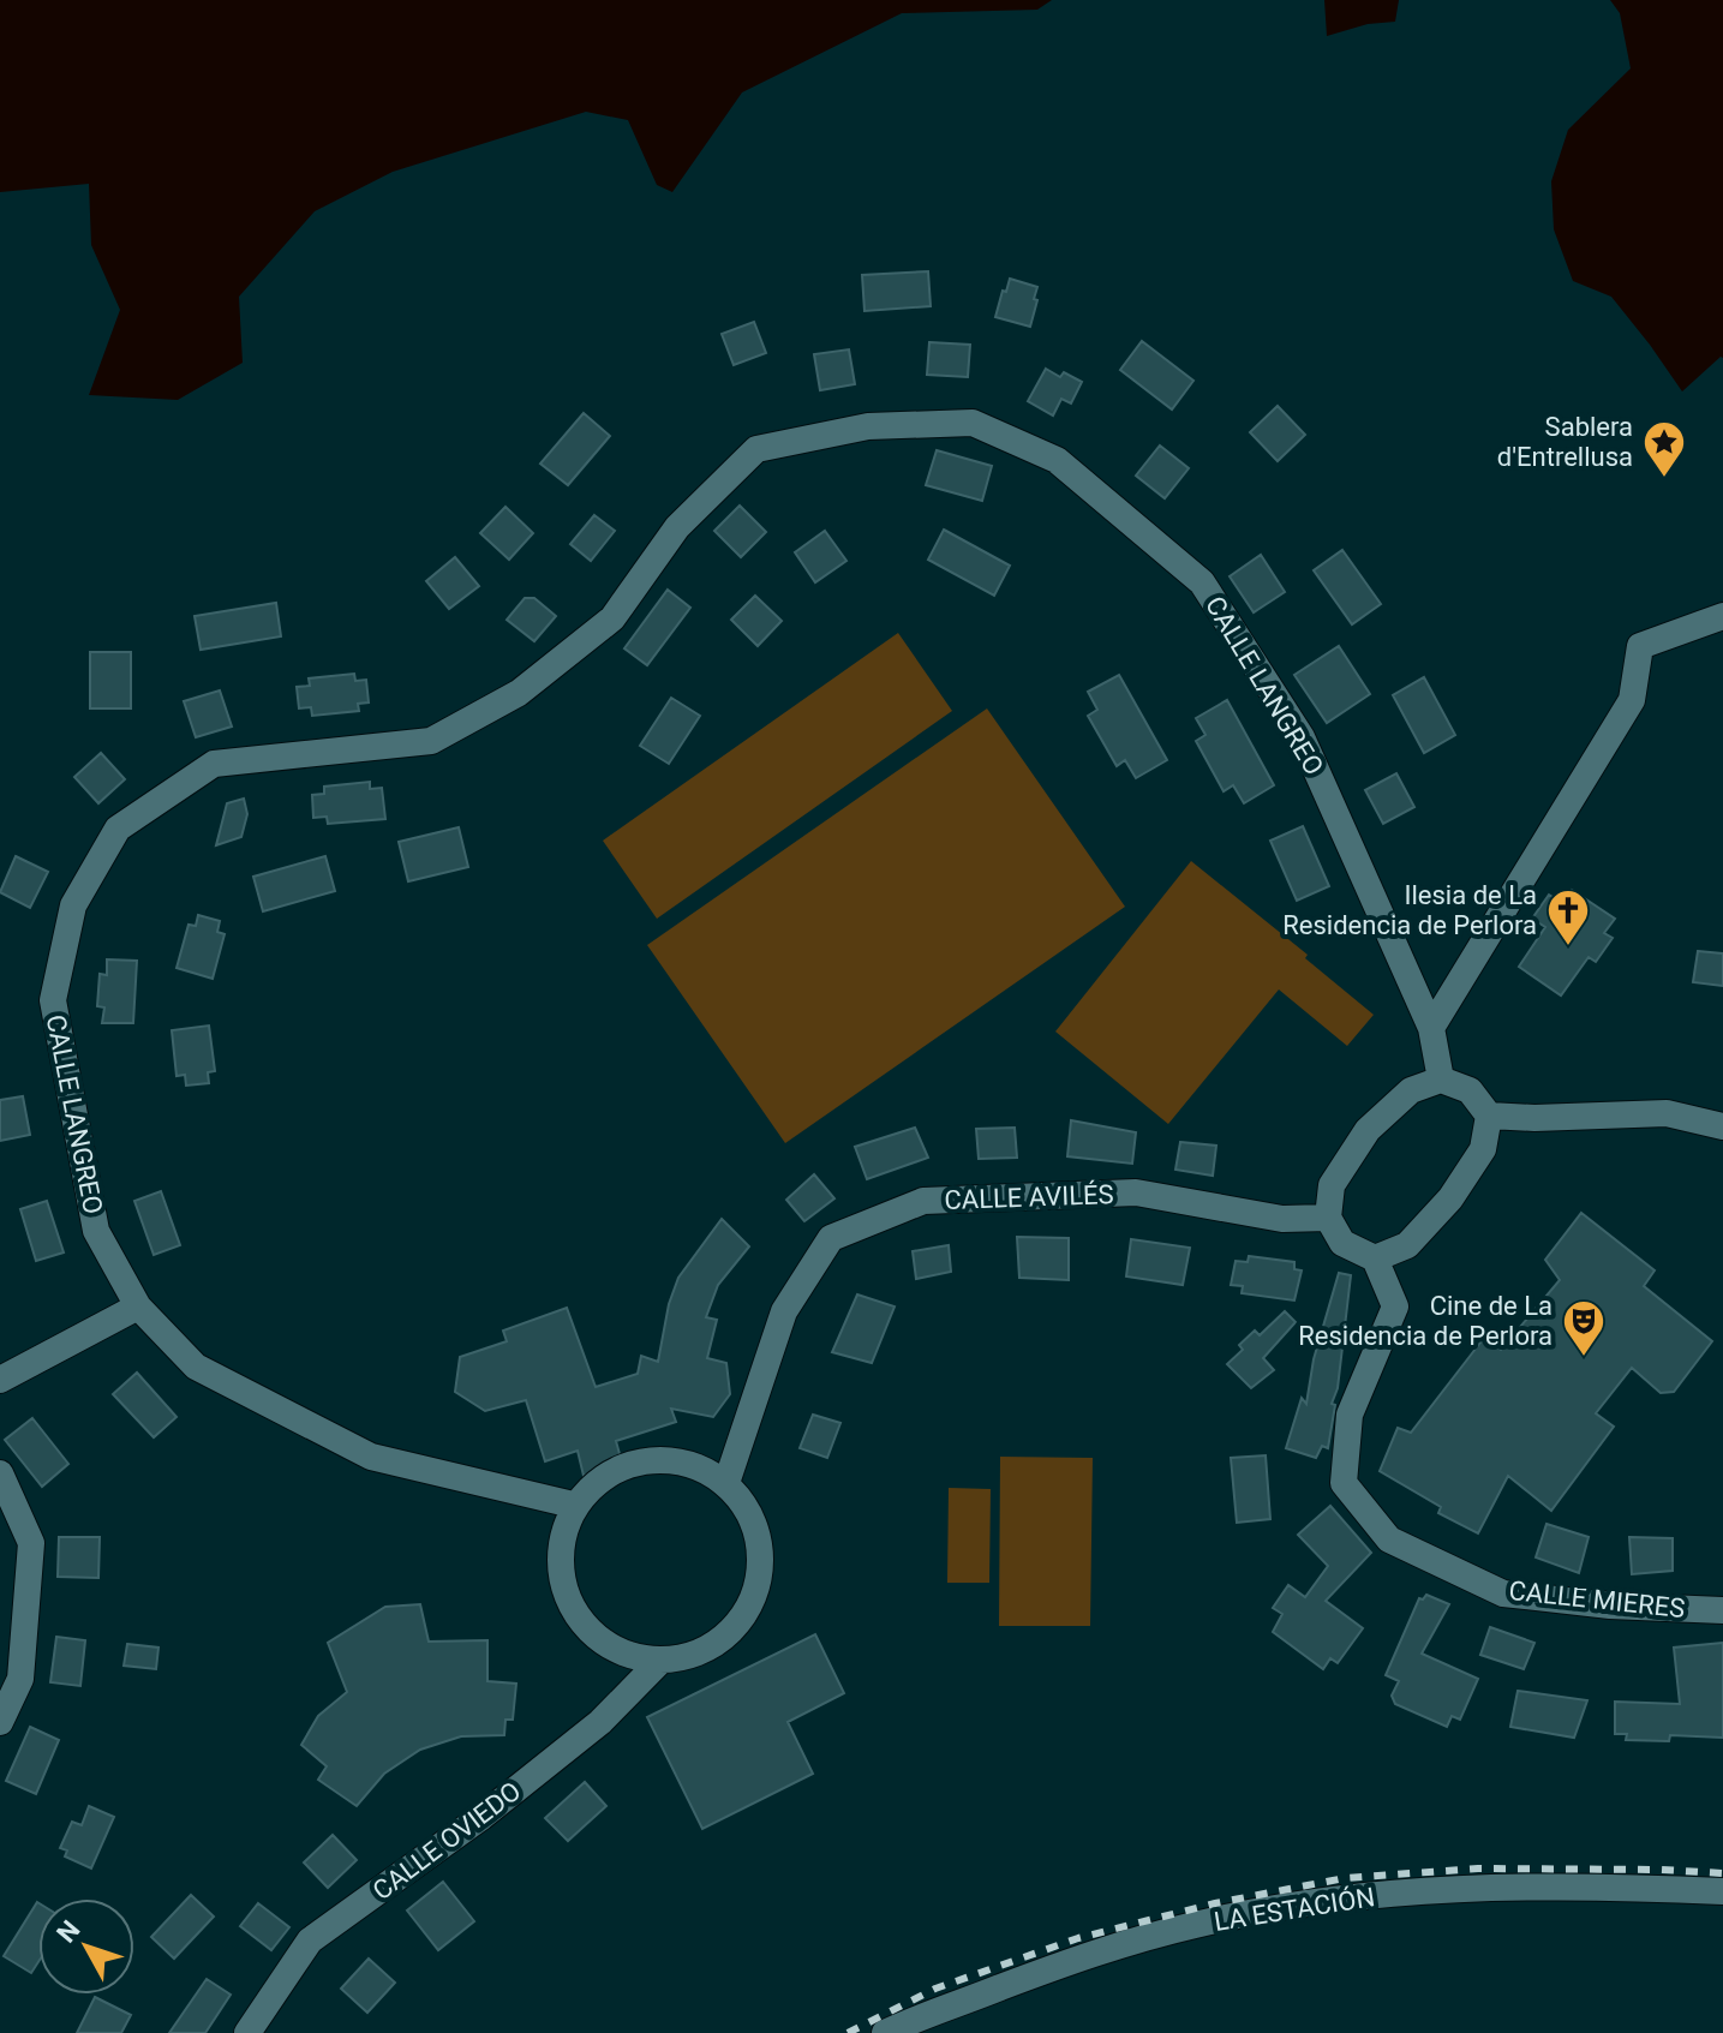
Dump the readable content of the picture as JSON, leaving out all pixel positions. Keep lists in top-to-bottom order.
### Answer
{
  "streets": {
    "street": [
      "CALLE LANGREO",
      "CALLE AVILÉS",
      "CALLE MIERES",
      "CALLE OVIEDO",
      "LA ESTACIÓN"
    ]
  },
  "crossings": [
    ["CALLE LANGREO", "CALLE AVILÉS"],
    ["CALLE LANGREO", "CALLE OVIEDO"],
    ["CALLE AVILÉS", "CALLE OVIEDO"]
  ],
  "places": {
    "place": ["Sablera d'Entrellusa"],
    "church": ["Ilesia de La Residencia de Perlora"],
    "theatre": ["Cine de La Residencia de Perlora"]
  },
  "north": "top left"
}
